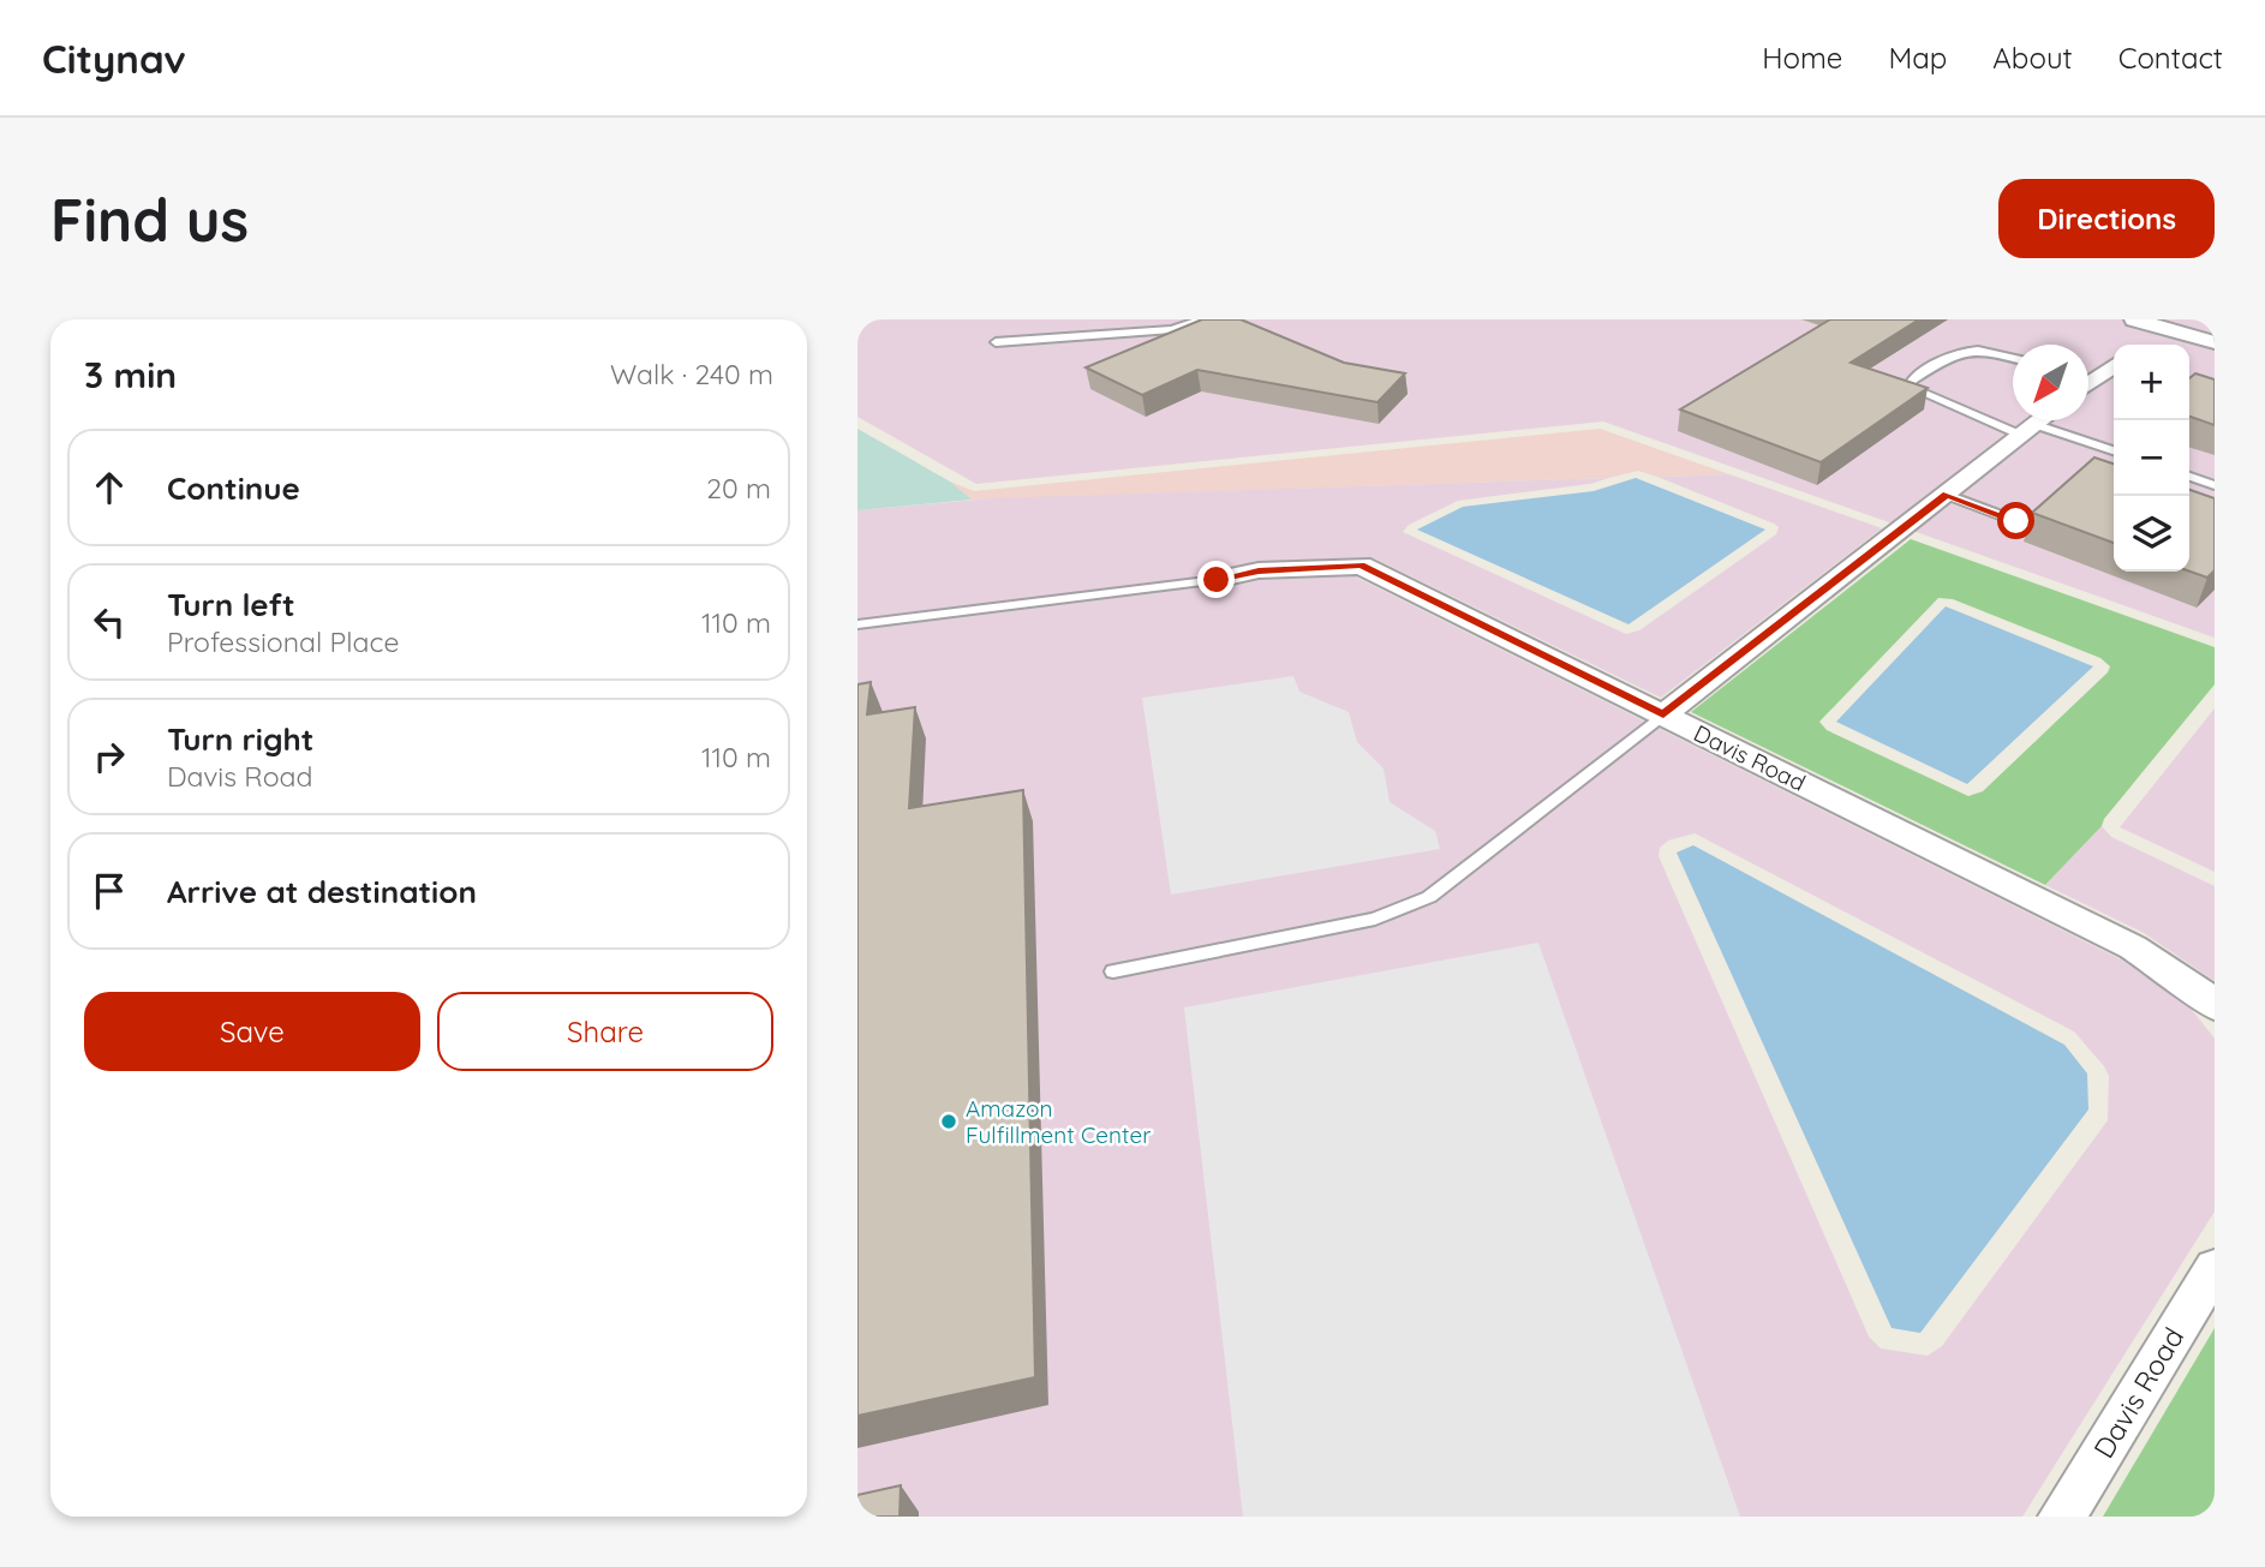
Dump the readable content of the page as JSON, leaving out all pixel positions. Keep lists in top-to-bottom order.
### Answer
{
  "streets": {
    "street": ["Davis Road"]
  },
  "places": ["Amazon Fulfillment Center"],
  "north": "bottom left",
  "page": {
    "header": "Citynav",
    "nav": [
      "Home",
      "Map",
      "About",
      "Contact"
    ],
    "buttons": [
      "Directions",
      ["Save", "Share"]
    ],
    "title": "Find us",
    "heading": ["3 min", "Walk · 240 m"],
    "map_buttons": ["+", "−"],
    "list": [
      ["Continue", "20 m"],
      ["Turn left", "Professional Place", "110 m"],
      ["Turn right", "Davis Road", "110 m"],
      "Arrive at destination"
    ]
  }
}
